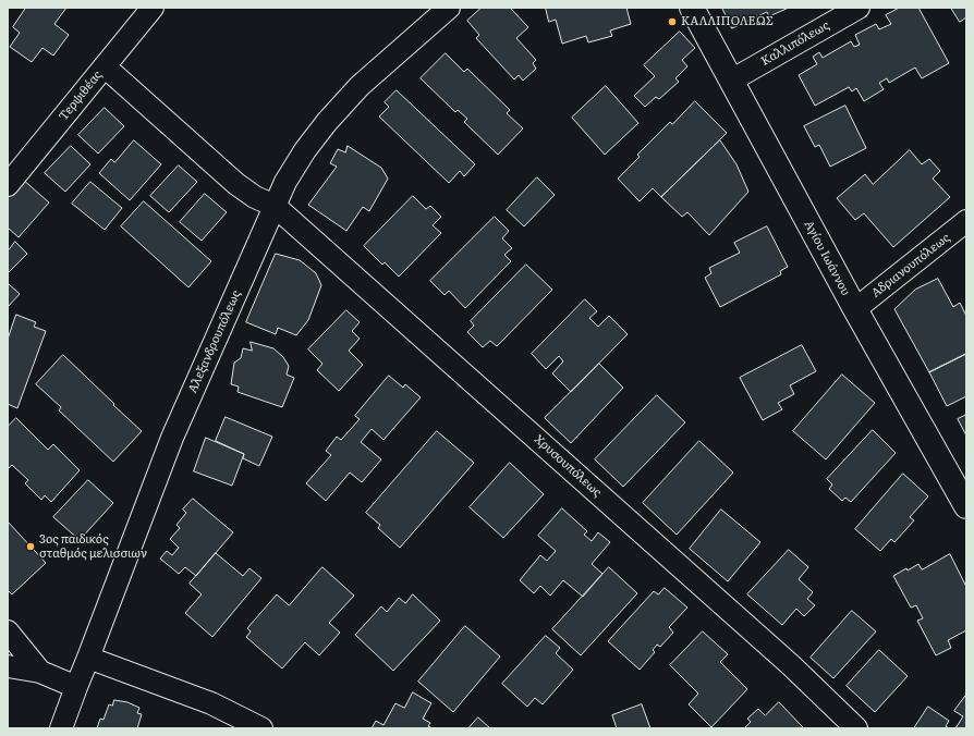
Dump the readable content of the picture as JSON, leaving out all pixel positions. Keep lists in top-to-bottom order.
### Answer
{
  "streets": {
    "street": [
      "Καλλιπόλεως",
      "Τερψιθέας",
      "Αγίου Ιωάννου",
      "Αδριανουπόλεως",
      "Αλεξανδρουπόλεως",
      "Χρυσουπόλεως"
    ]
  },
  "crossings": [
    ["Καλλιπόλεως", "Αγίου Ιωάννου"],
    ["Τερψιθέας", "Χρυσουπόλεως"],
    ["Αγίου Ιωάννου", "Αδριανουπόλεως"],
    ["Αλεξανδρουπόλεως", "Χρυσουπόλεως"]
  ],
  "places": ["ΚΑΛΛΙΠΟΛΕΩΣ", "3ος παιδικός σταθμός μελισσιων"]
}
